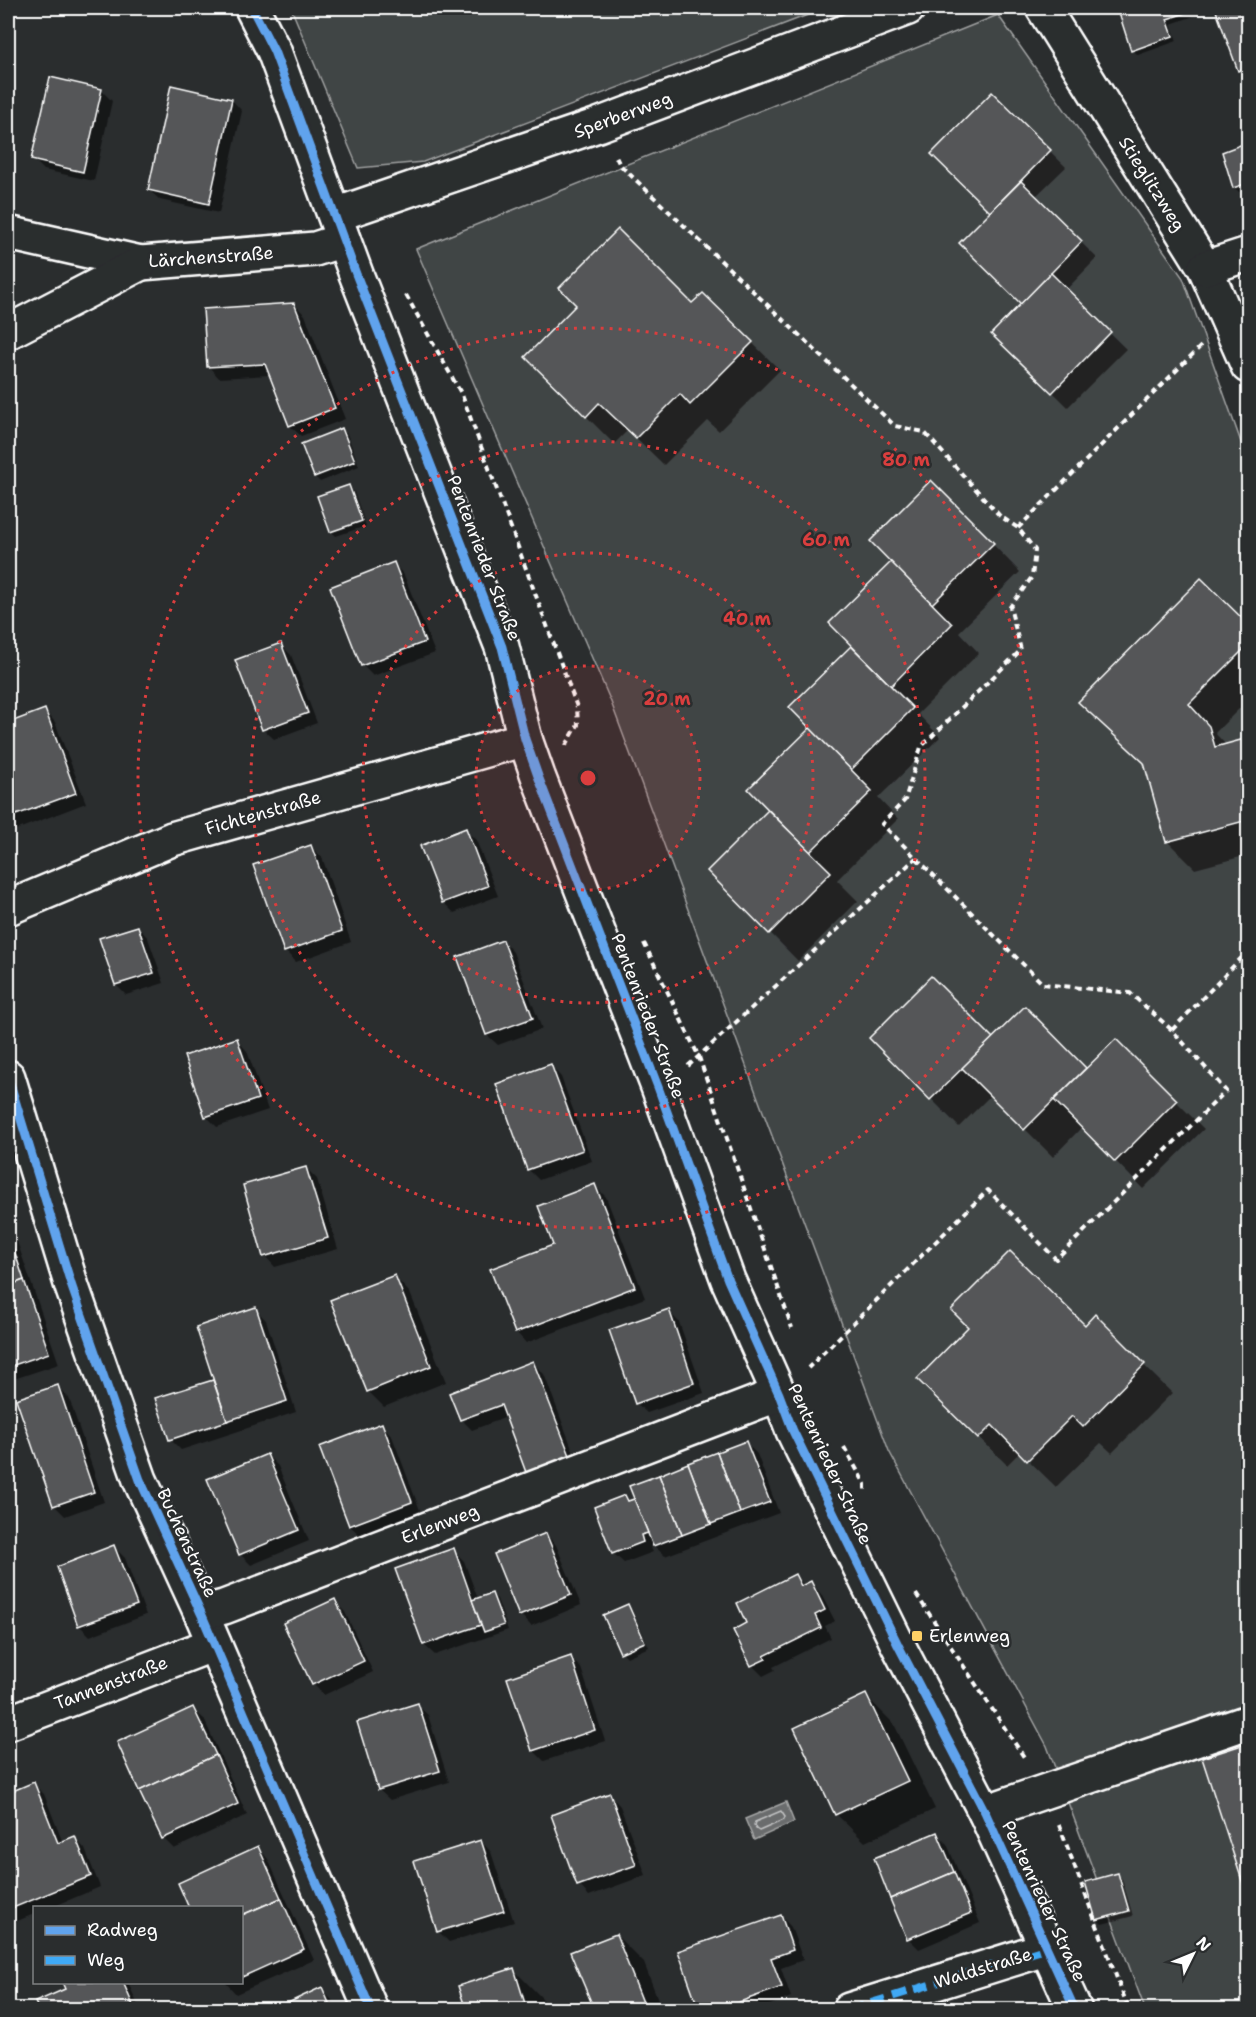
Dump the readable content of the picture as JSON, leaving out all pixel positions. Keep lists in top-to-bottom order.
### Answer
{
  "streets": {
    "street": [
      "Sperberweg",
      "Stieglitzweg",
      "Lärchenstraße",
      "Pentenrieder Straße",
      "Fichtenstraße",
      "Erlenweg",
      "Buchenstraße",
      "Tannenstraße",
      "Waldstraße"
    ]
  },
  "crossings": [
    ["Sperberweg", "Lärchenstraße"],
    ["Sperberweg", "Pentenrieder Straße"],
    ["Lärchenstraße", "Pentenrieder Straße"],
    ["Pentenrieder Straße", "Fichtenstraße"],
    ["Pentenrieder Straße", "Erlenweg"],
    ["Pentenrieder Straße", "Waldstraße"],
    ["Erlenweg", "Buchenstraße"],
    ["Buchenstraße", "Tannenstraße"]
  ],
  "places": {
    "transit": ["Erlenweg"]
  },
  "legend": ["Radweg", "Weg"],
  "north": "top right",
  "rings": [
    "80 m",
    "60 m",
    "40 m",
    "20 m"
  ]
}
